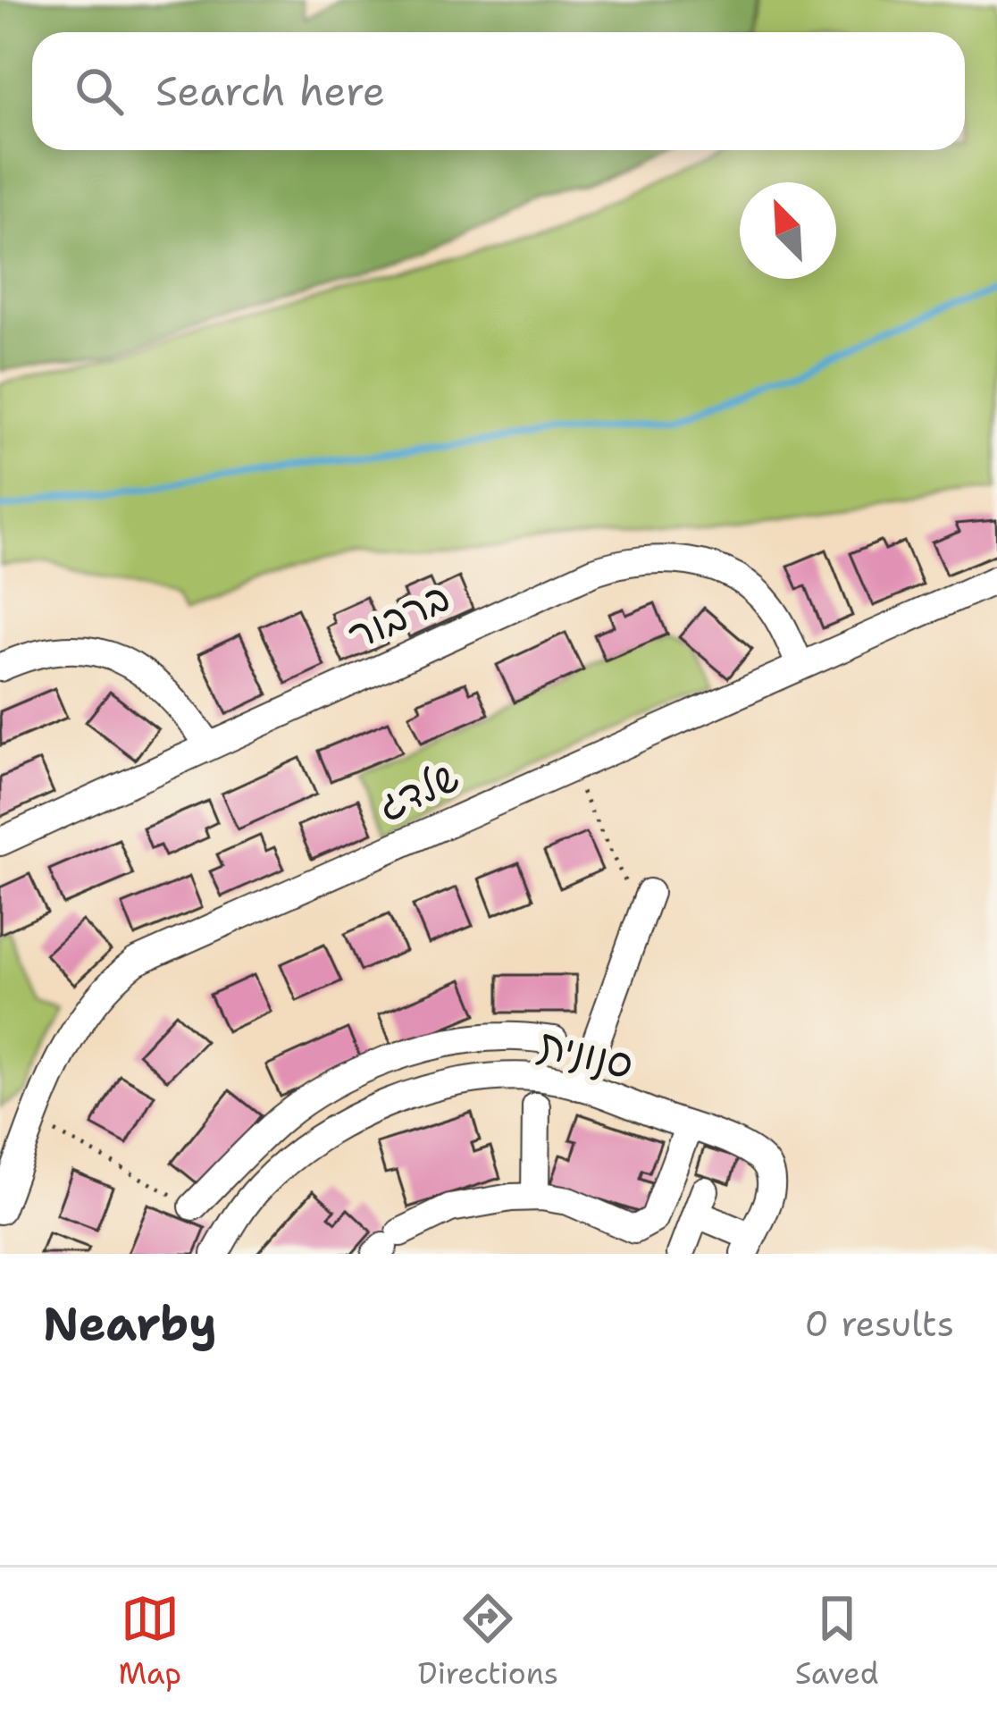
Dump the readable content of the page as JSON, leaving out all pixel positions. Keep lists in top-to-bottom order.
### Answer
{
  "streets": {
    "street": ["ברבור", "שלדג", "סנונית"]
  },
  "crossings": [
    ["ברבור", "שלדג"]
  ],
  "north": "top left",
  "page": {
    "search": "Search here",
    "heading": ["Nearby", "0 results"],
    "nav": ["Map", "Directions", "Saved"]
  }
}
